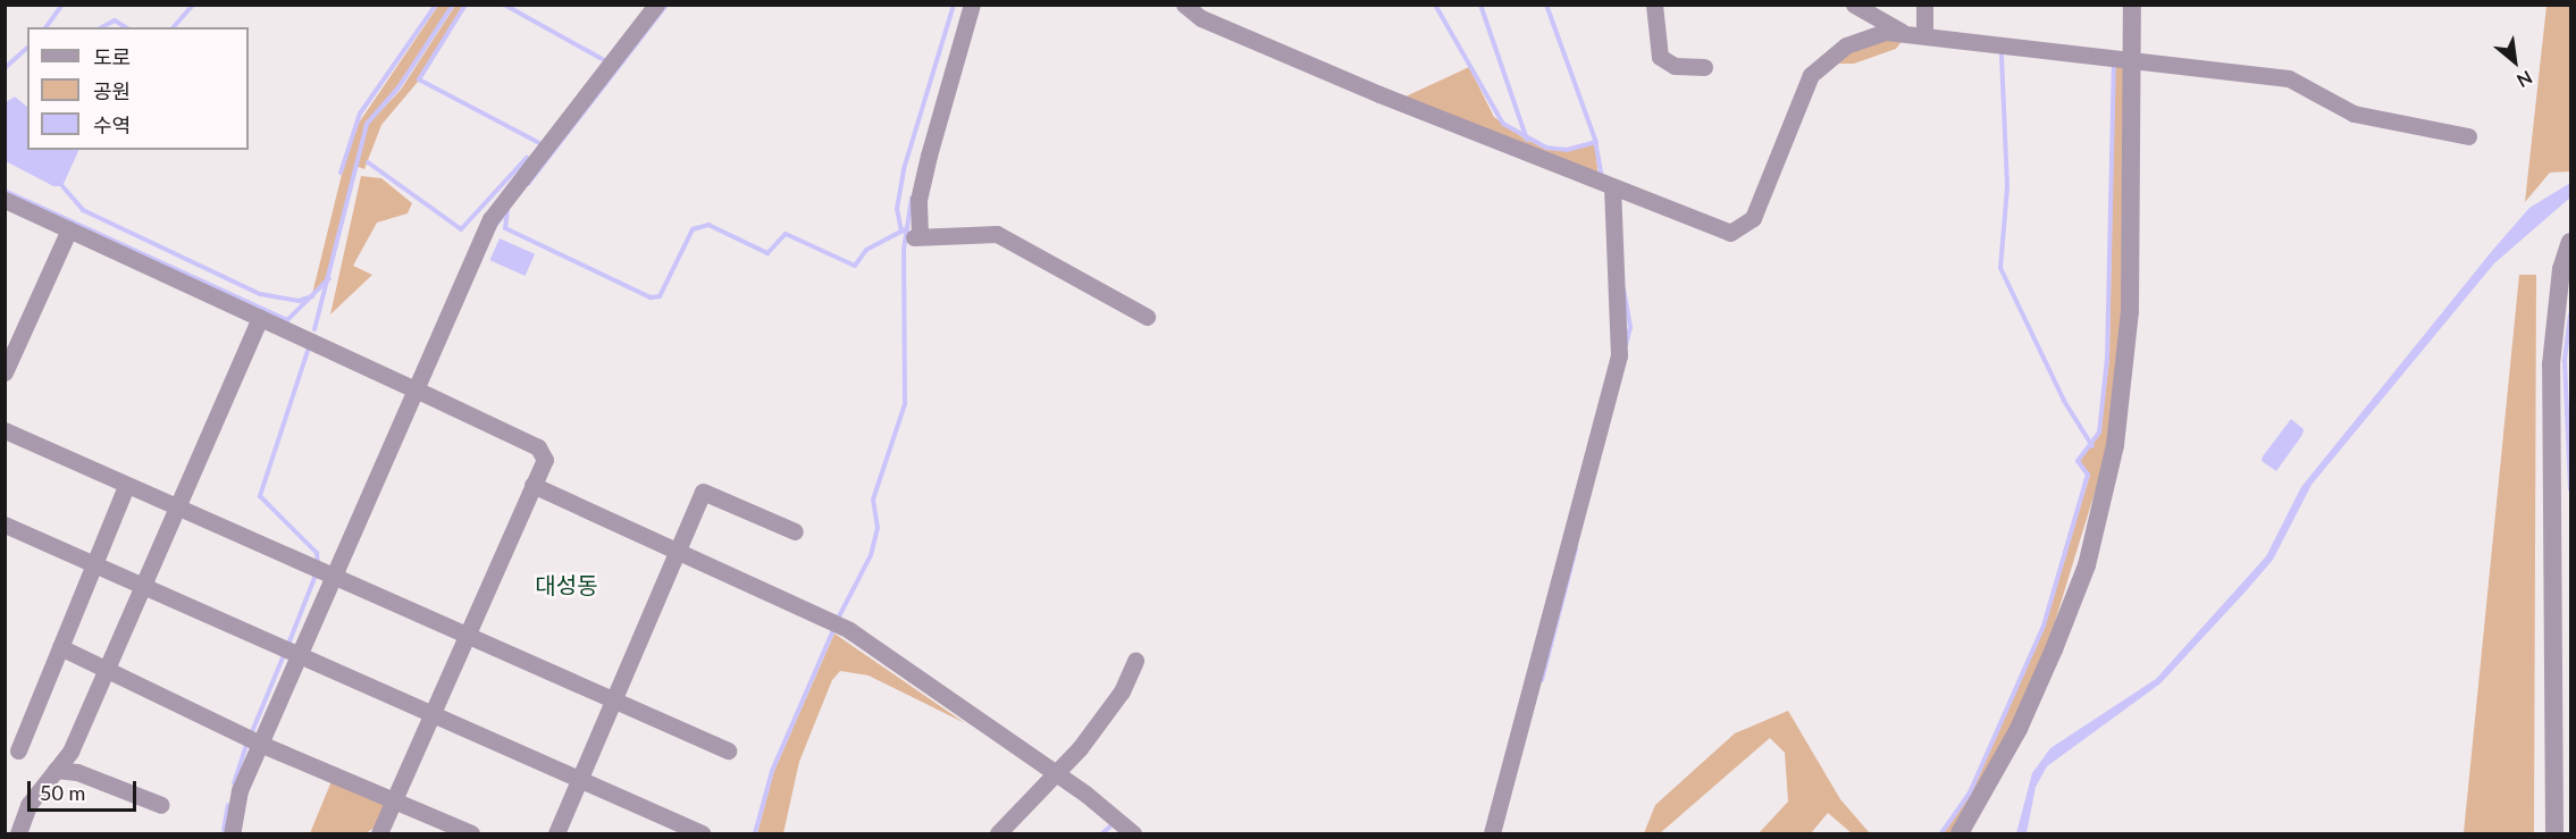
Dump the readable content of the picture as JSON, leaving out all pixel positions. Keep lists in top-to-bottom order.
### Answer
{
  "districts": ["대성동"],
  "legend": ["도로", "공원", "수역"],
  "scale_bar": "50 m",
  "north": "bottom right"
}
